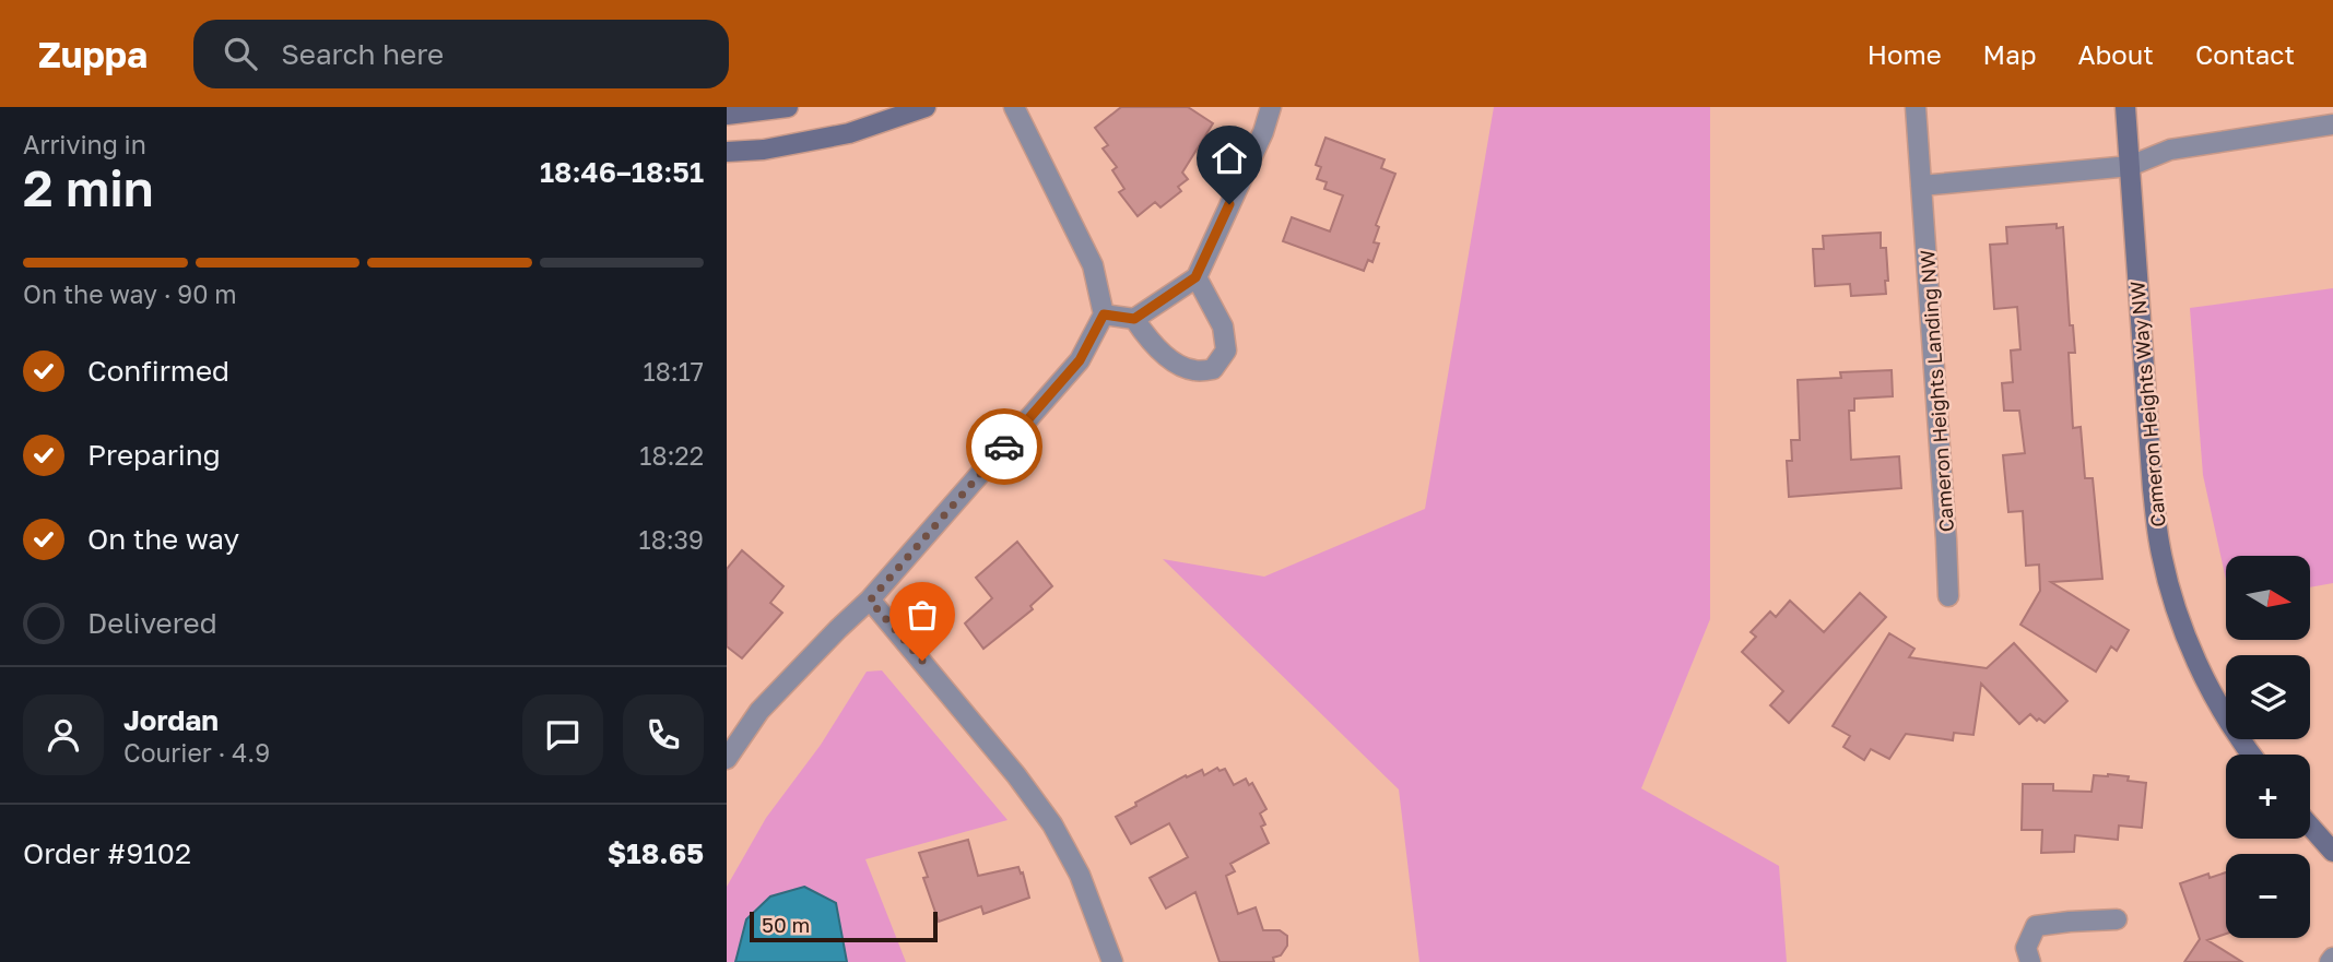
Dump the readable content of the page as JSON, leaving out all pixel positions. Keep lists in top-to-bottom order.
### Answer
{
  "streets": {
    "street": ["Cameron Heights Landing NW", "Cameron Heights Way NW"]
  },
  "scale_bar": "50 m",
  "north": "right",
  "page": {
    "header": "Zuppa",
    "search": "Search here",
    "nav": [
      "Home",
      "Map",
      "About",
      "Contact"
    ],
    "heading": ["2 min", "Arriving in", "18:46–18:51"],
    "panel": [
      "Jordan",
      "Courier · 4.9",
      "Order #9102",
      "$18.65"
    ],
    "bar": "On the way · 90 m",
    "list": [
      ["Confirmed", "18:17"],
      ["Preparing", "18:22"],
      ["On the way", "18:39"],
      "Delivered"
    ],
    "map_buttons": ["+", "−"],
    "scale": "50 m"
  }
}
